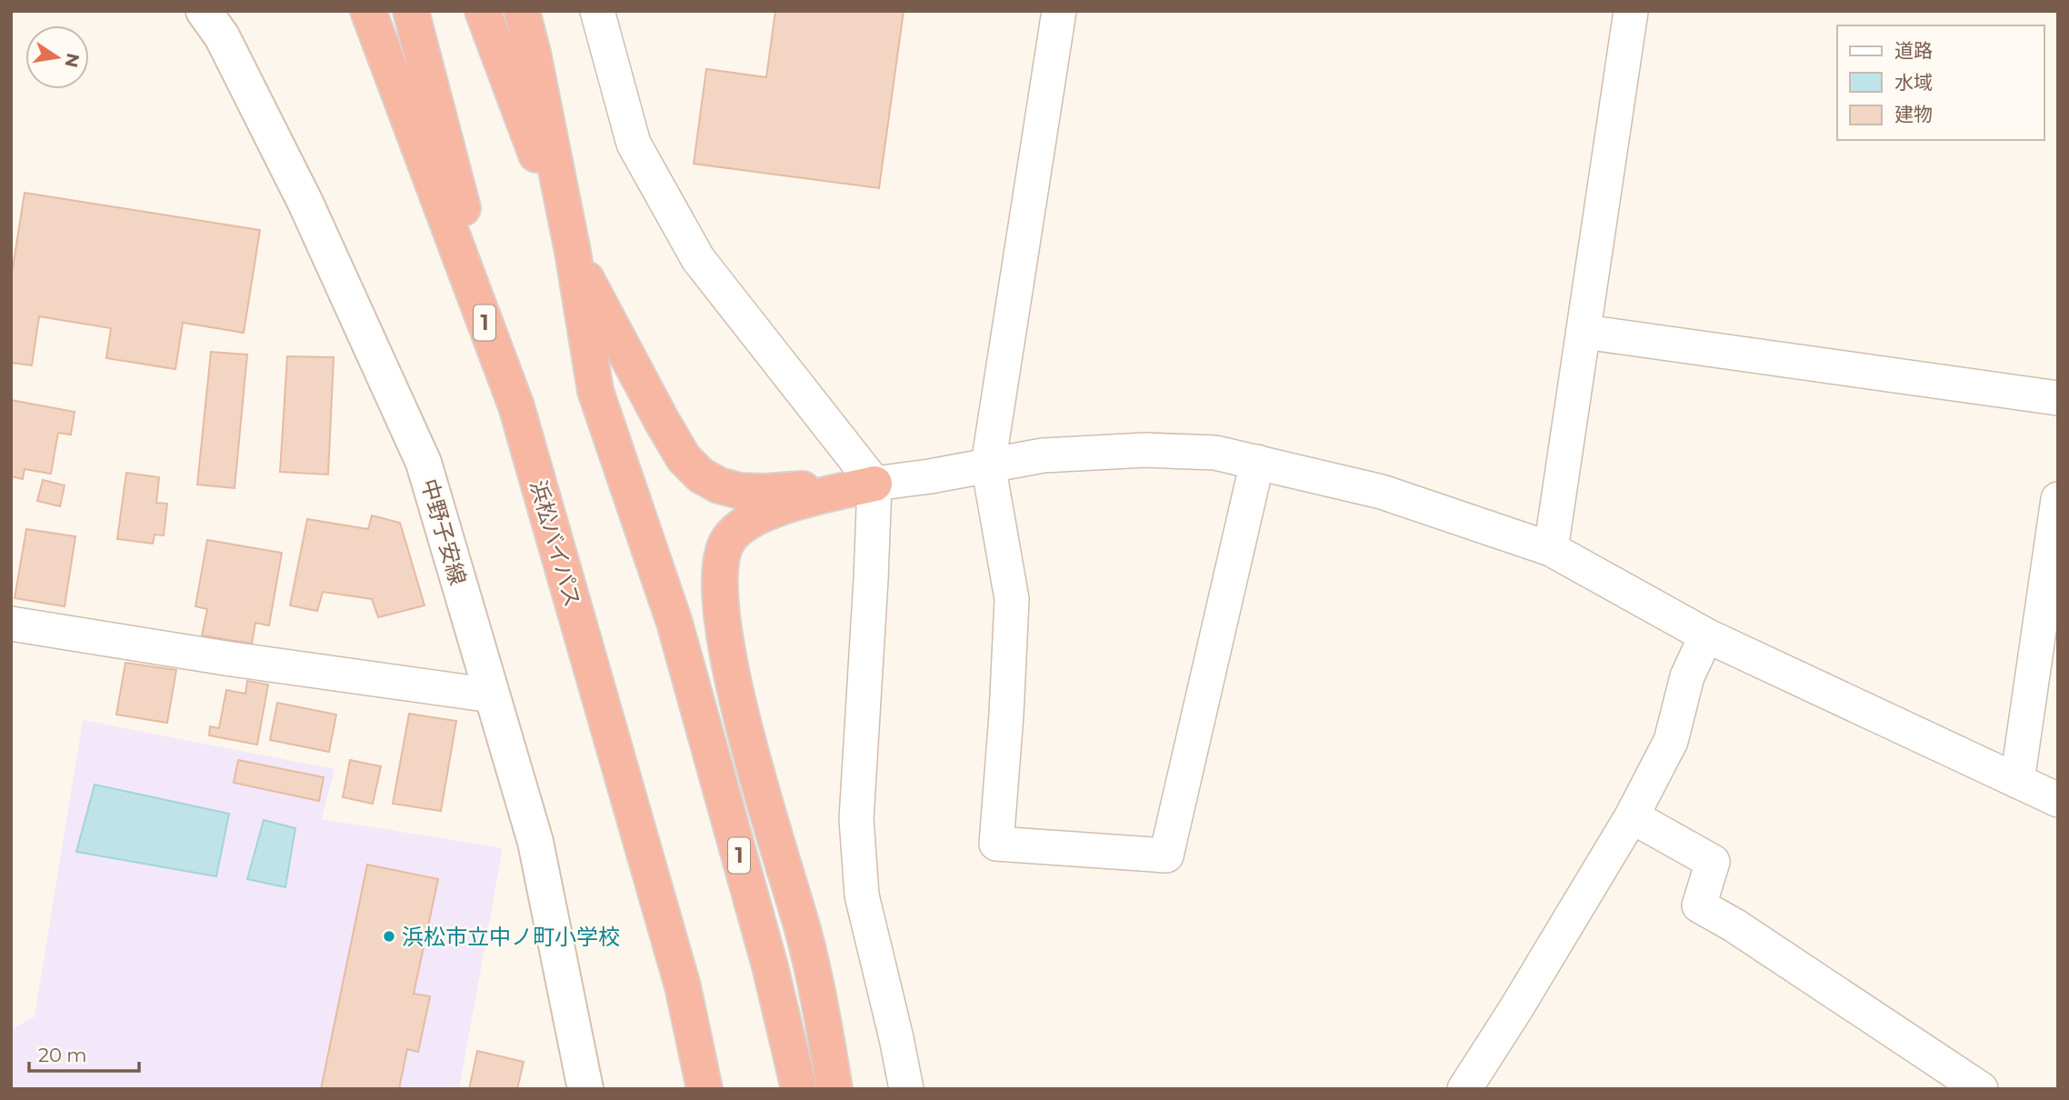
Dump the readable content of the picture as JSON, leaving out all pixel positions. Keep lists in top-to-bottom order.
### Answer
{
  "streets": {
    "highway": ["1", "浜松バイパス"],
    "main road": ["中野子安線"]
  },
  "places": ["浜松市立中ノ町小学校"],
  "legend": ["道路", "水域", "建物"],
  "scale_bar": "20 m",
  "north": "right"
}
